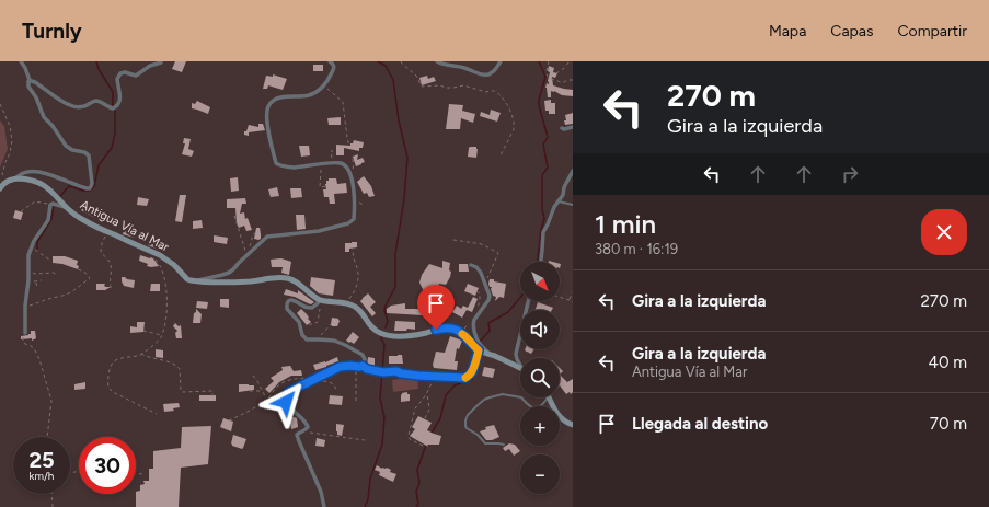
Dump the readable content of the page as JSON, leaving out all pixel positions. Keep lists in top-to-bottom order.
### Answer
{
  "streets": {
    "main road": ["Antigua Vía al Mar"]
  },
  "north": "bottom right",
  "page": {
    "header": "Turnly",
    "nav": ["Mapa", "Capas", "Compartir"],
    "turn": ["270 m", "Gira a la izquierda"],
    "heading": ["1 min", "380 m · 16:19"],
    "map_buttons": ["+", "−"],
    "list": [
      {
        "name": "Gira a la izquierda",
        "value": "270 m"
      },
      {
        "name": "Gira a la izquierda",
        "note": "Antigua Vía al Mar",
        "value": "40 m"
      },
      {
        "name": "Llegada al destino",
        "value": "70 m"
      }
    ],
    "speed": "25 km/h",
    "limit": "30"
  }
}
